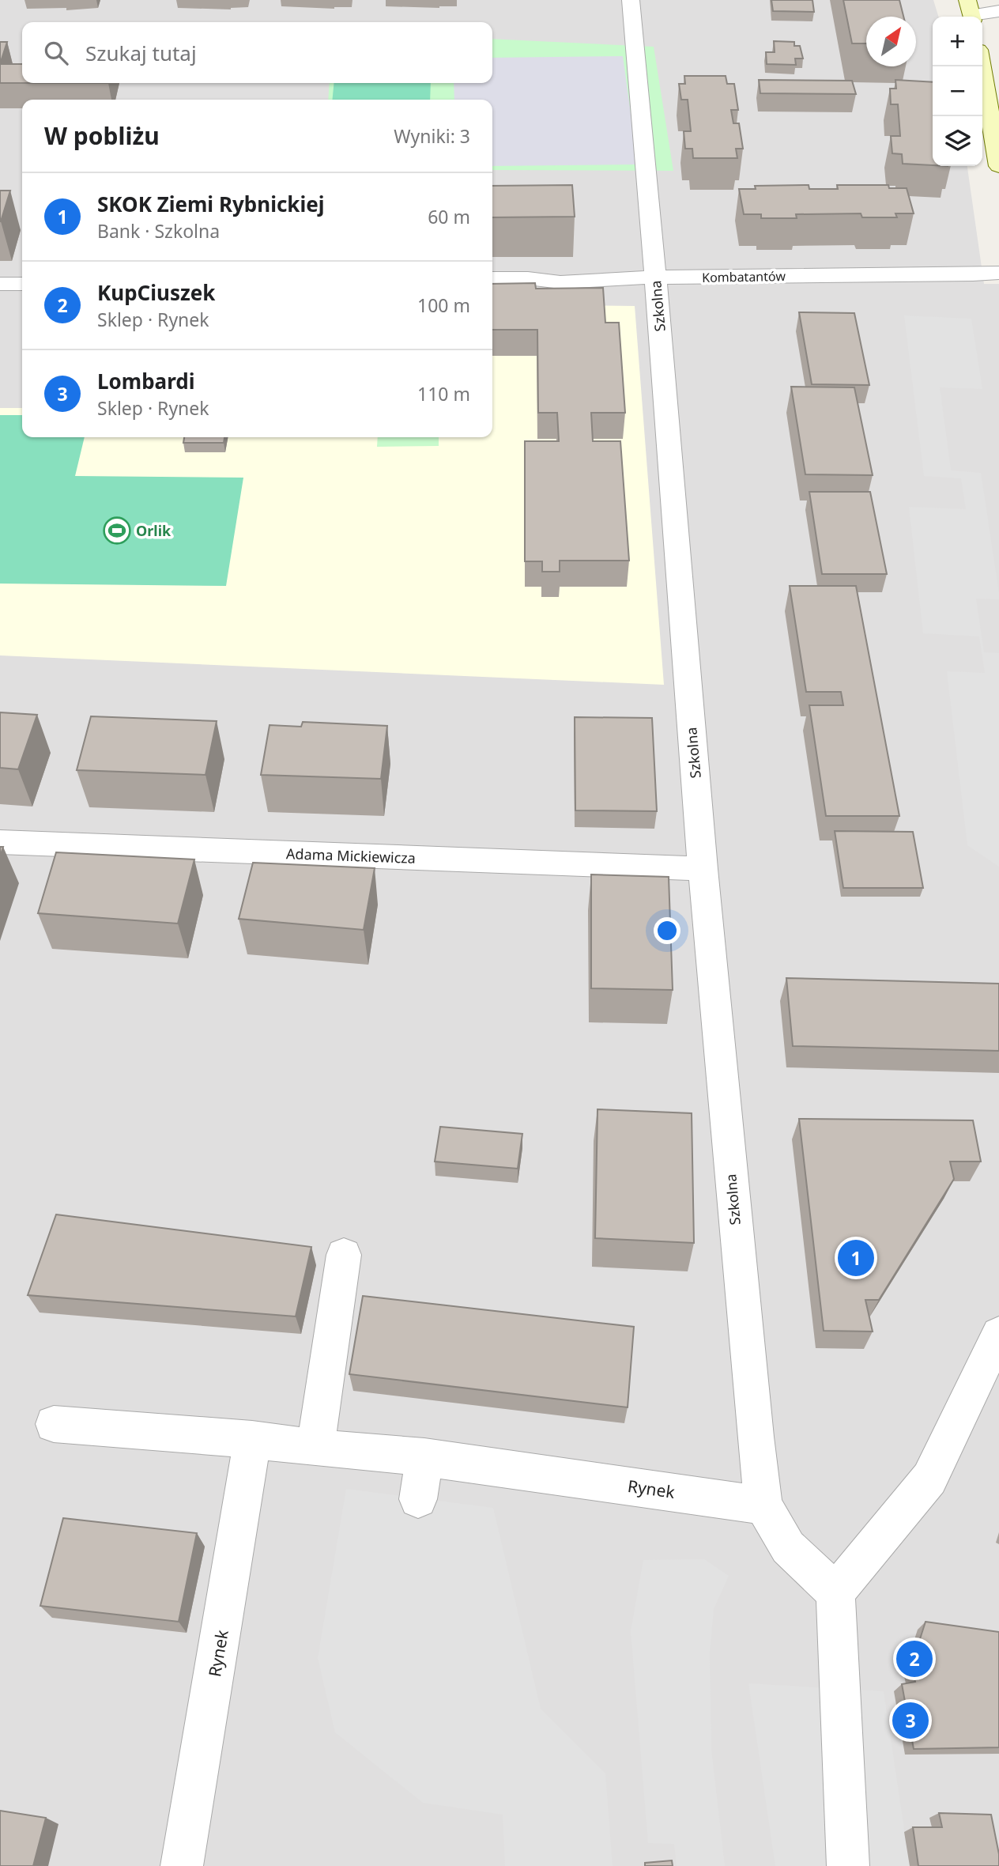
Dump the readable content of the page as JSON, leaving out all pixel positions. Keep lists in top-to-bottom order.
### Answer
{
  "streets": {
    "street": [
      "Kombatantów",
      "Szkolna",
      "Adama Mickiewicza",
      "Rynek"
    ]
  },
  "crossings": [
    ["Kombatantów", "Szkolna"],
    ["Szkolna", "Adama Mickiewicza"],
    ["Szkolna", "Rynek"]
  ],
  "places": {
    "sports": ["Orlik"]
  },
  "north": "top right",
  "page": {
    "map_buttons": ["+", "−"],
    "search": "Szukaj tutaj",
    "heading": ["W pobliżu", "Wyniki: 3"],
    "list": [
      {
        "mark": "1",
        "name": "SKOK Ziemi Rybnickiej",
        "note": "Bank · Szkolna",
        "value": "60 m"
      },
      {
        "mark": "2",
        "name": "KupCiuszek",
        "note": "Sklep · Rynek",
        "value": "100 m"
      },
      {
        "mark": "3",
        "name": "Lombardi",
        "note": "Sklep · Rynek",
        "value": "110 m"
      }
    ],
    "pins": ["1", "2", "3"]
  }
}
